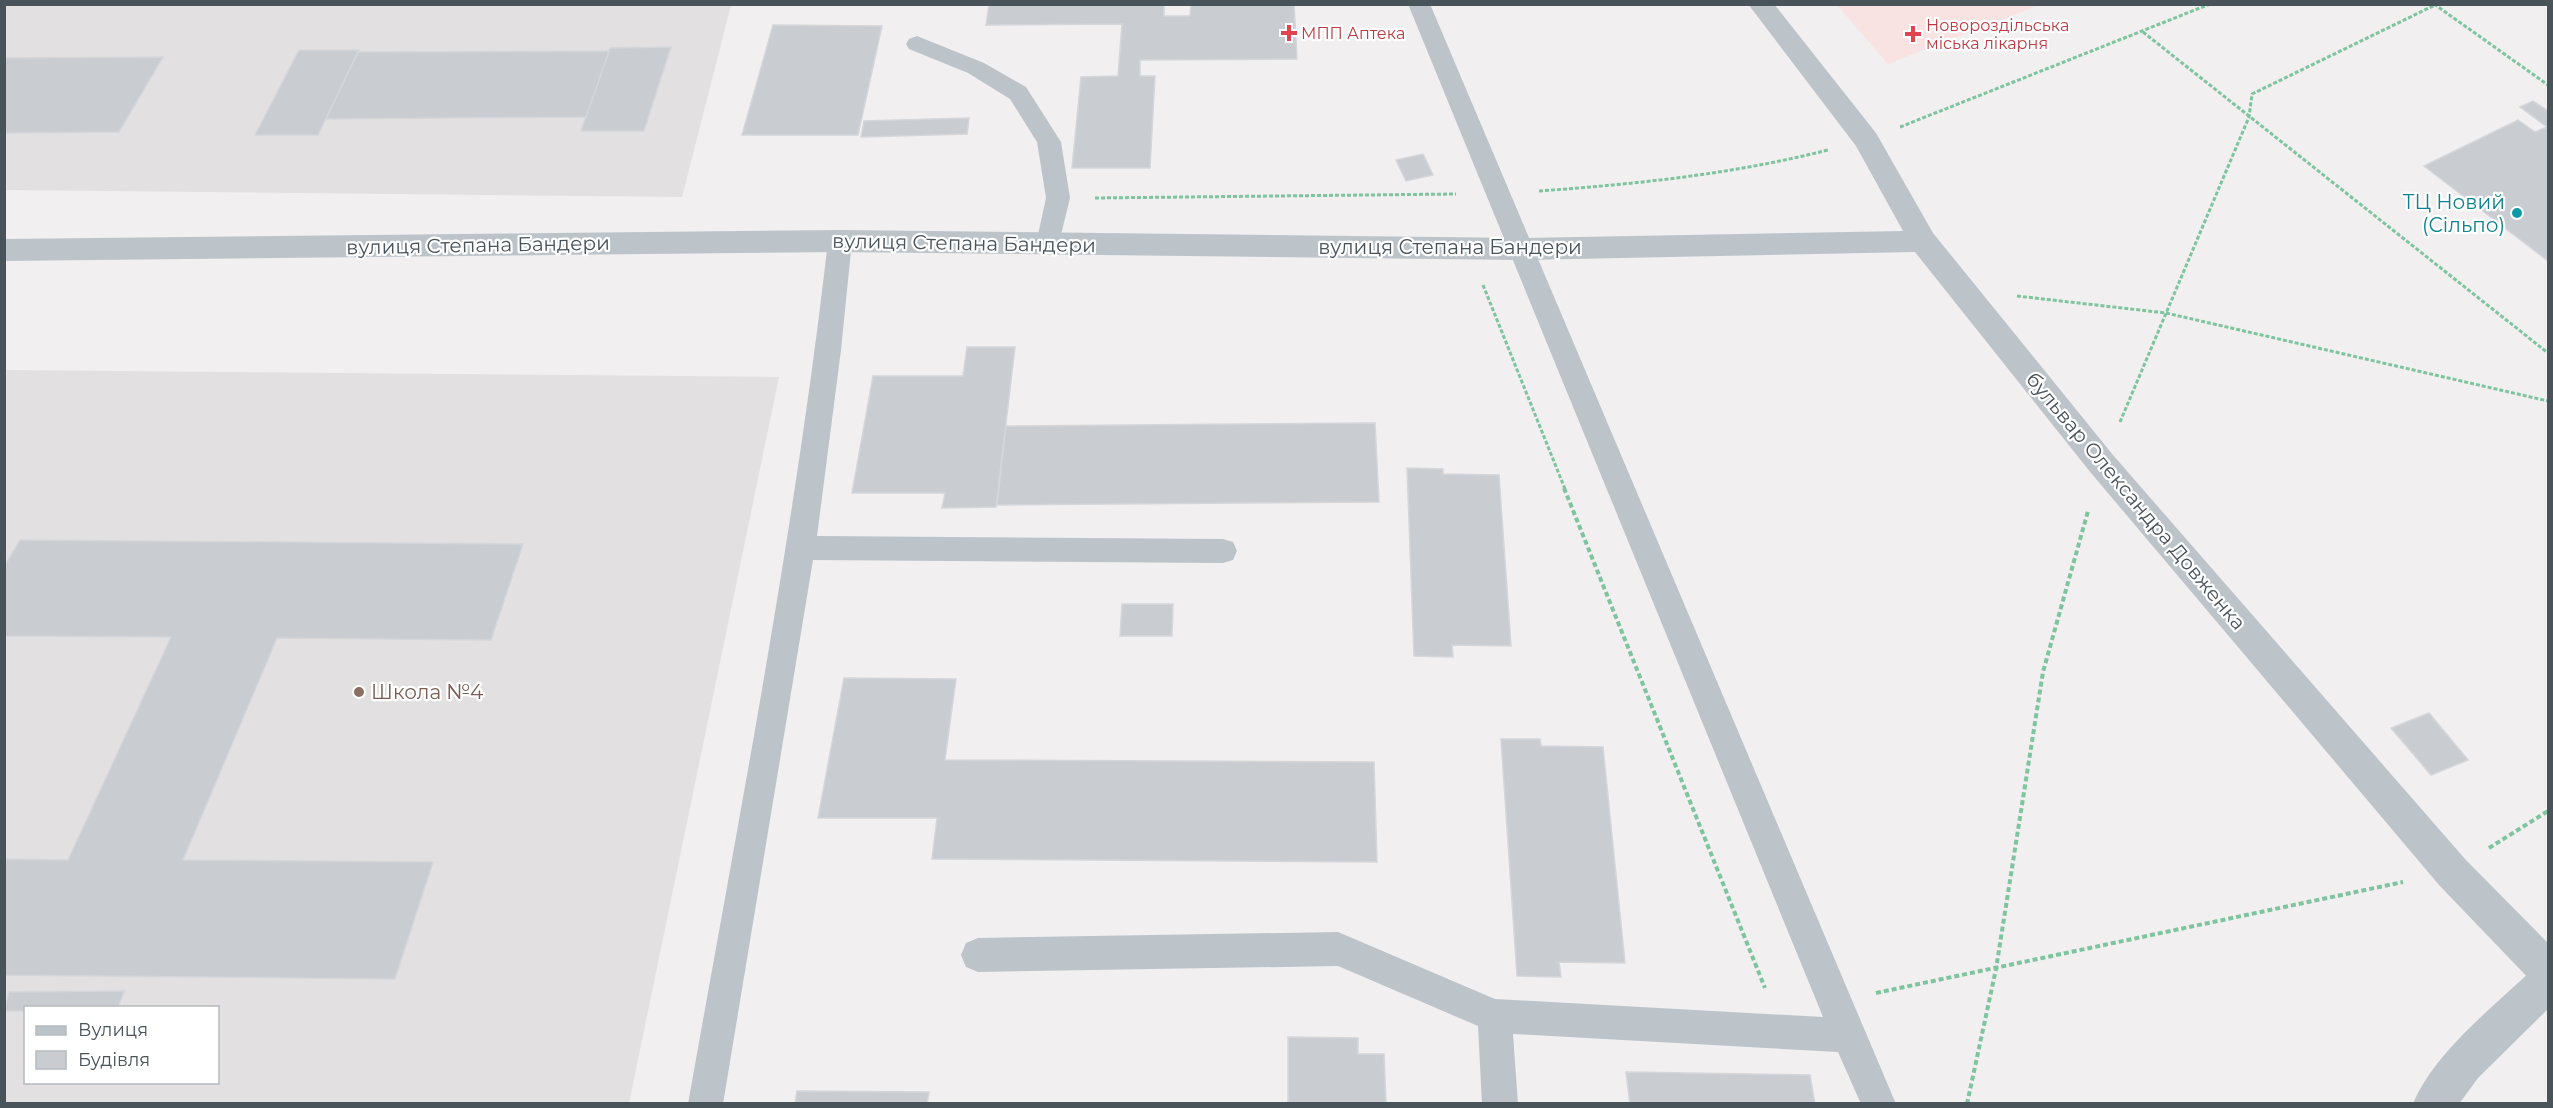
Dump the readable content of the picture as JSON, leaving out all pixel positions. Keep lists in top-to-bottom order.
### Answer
{
  "streets": {
    "street": ["вулиця Степана Бандери", "бульвар Олександра Довженка"]
  },
  "crossings": [
    ["вулиця Степана Бандери", "бульвар Олександра Довженка"]
  ],
  "places": {
    "health": ["МПП Аптека", "Новороздільська міська лікарня"],
    "other": ["ТЦ Новий (Сільпо)", "Школа №4"]
  },
  "legend": ["Вулиця", "Будівля"]
}
